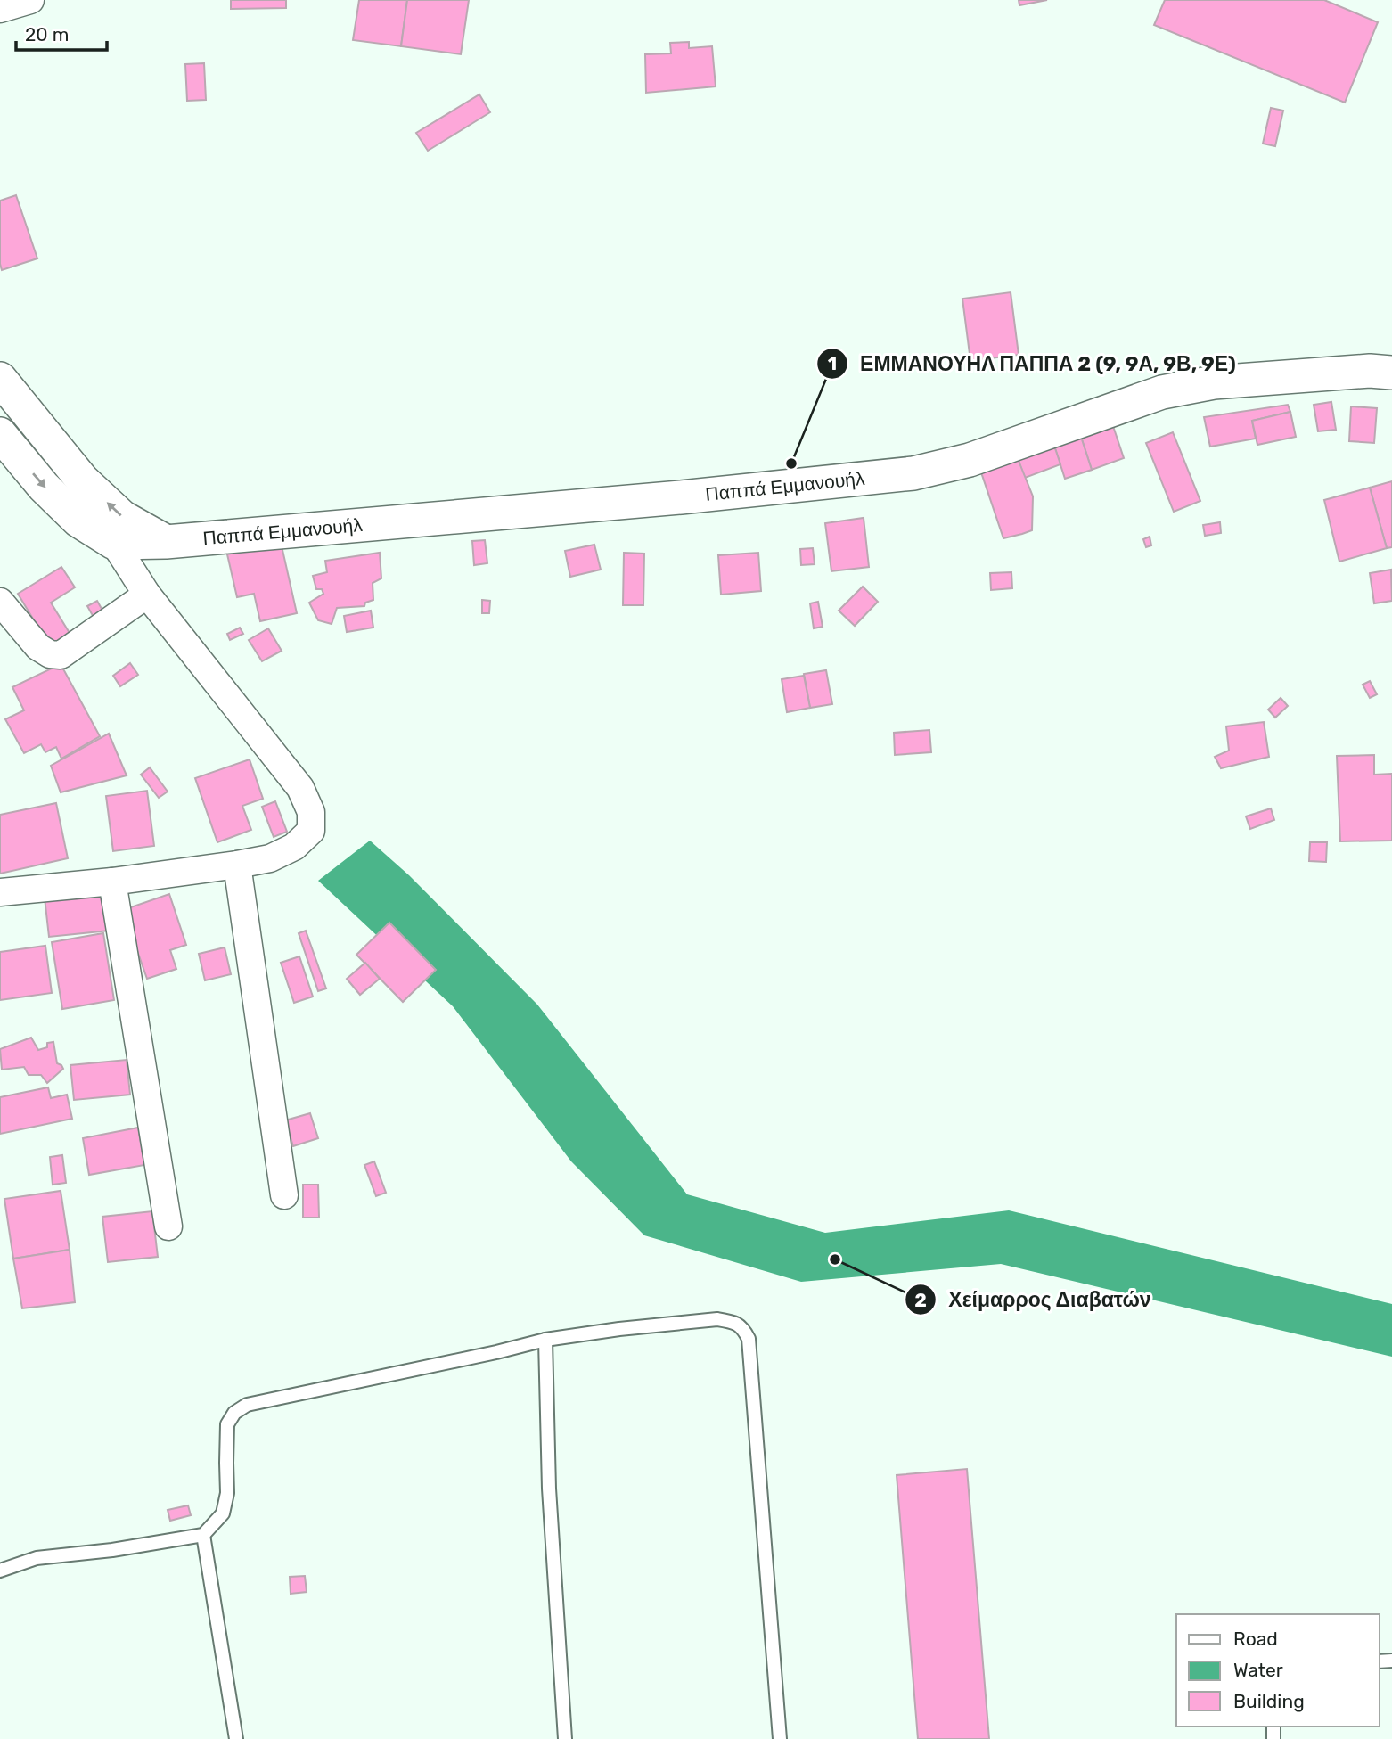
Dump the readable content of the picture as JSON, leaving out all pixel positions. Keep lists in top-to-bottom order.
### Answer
{
  "streets": {
    "street": ["Παππά Εμμανουήλ"]
  },
  "places": ["ΕΜΜΑΝΟΥΗΛ ΠΑΠΠΑ 2 (9, 9Α, 9Β, 9Ε)", "Χείμαρρος Διαβατών"],
  "legend": ["Road", "Water", "Building"],
  "scale_bar": "20 m"
}
